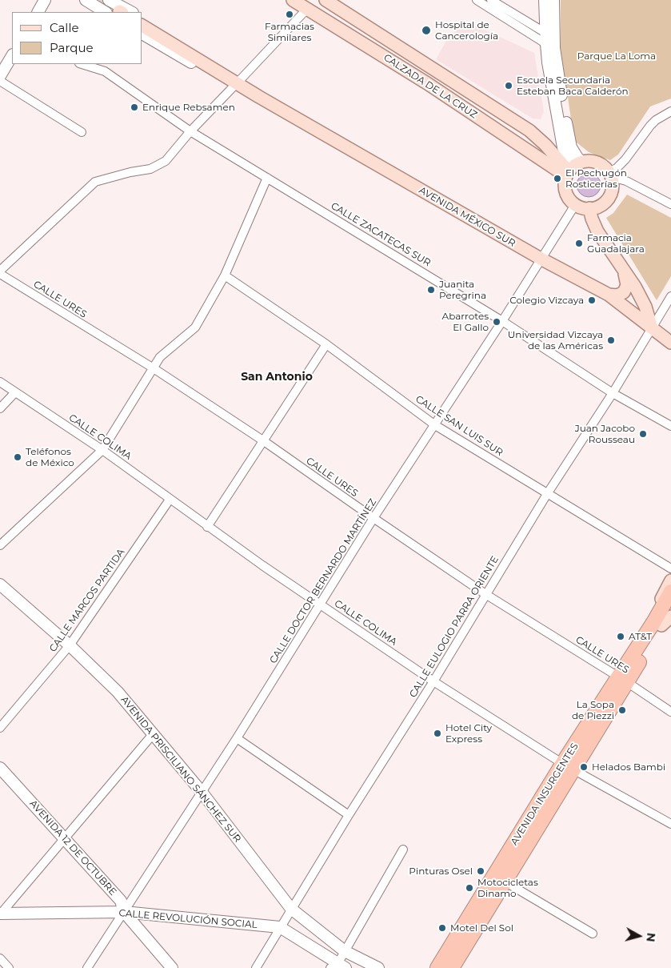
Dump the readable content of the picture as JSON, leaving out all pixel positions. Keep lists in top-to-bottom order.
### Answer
{
  "streets": {
    "highway": ["AVENIDA INSURGENTES"],
    "main road": [
      "CALZADA DE LA CRUZ",
      "AVENIDA MÉXICO SUR",
      "AVENIDA PRISCILIANO SÁNCHEZ SUR",
      "AVENIDA 12 DE OCTUBRE",
      "CALLE REVOLUCIÓN SOCIAL"
    ],
    "street": [
      "CALLE ZACATECAS SUR",
      "CALLE URES",
      "CALLE SAN LUIS SUR",
      "CALLE COLIMA",
      "CALLE DOCTOR BERNARDO MARTÍNEZ",
      "CALLE MARCOS PARTIDA",
      "CALLE EULOGIO PARRA ORIENTE"
    ]
  },
  "crossings": [
    ["CALZADA DE LA CRUZ", "CALLE DOCTOR BERNARDO MARTÍNEZ"],
    ["AVENIDA MÉXICO SUR", "CALLE DOCTOR BERNARDO MARTÍNEZ"],
    ["AVENIDA MÉXICO SUR", "CALLE EULOGIO PARRA ORIENTE"],
    ["CALLE ZACATECAS SUR", "CALLE DOCTOR BERNARDO MARTÍNEZ"],
    ["CALLE ZACATECAS SUR", "CALLE EULOGIO PARRA ORIENTE"],
    ["CALLE URES", "CALLE DOCTOR BERNARDO MARTÍNEZ"],
    ["CALLE URES", "CALLE EULOGIO PARRA ORIENTE"],
    ["CALLE URES", "AVENIDA INSURGENTES"],
    ["CALLE SAN LUIS SUR", "CALLE DOCTOR BERNARDO MARTÍNEZ"],
    ["CALLE SAN LUIS SUR", "CALLE EULOGIO PARRA ORIENTE"],
    ["CALLE COLIMA", "CALLE DOCTOR BERNARDO MARTÍNEZ"],
    ["CALLE COLIMA", "CALLE MARCOS PARTIDA"],
    ["CALLE COLIMA", "CALLE EULOGIO PARRA ORIENTE"],
    ["CALLE COLIMA", "AVENIDA INSURGENTES"],
    ["CALLE DOCTOR BERNARDO MARTÍNEZ", "AVENIDA PRISCILIANO SÁNCHEZ SUR"],
    ["CALLE DOCTOR BERNARDO MARTÍNEZ", "AVENIDA 12 DE OCTUBRE"],
    ["CALLE DOCTOR BERNARDO MARTÍNEZ", "CALLE REVOLUCIÓN SOCIAL"],
    ["CALLE MARCOS PARTIDA", "AVENIDA PRISCILIANO SÁNCHEZ SUR"],
    ["CALLE EULOGIO PARRA ORIENTE", "AVENIDA PRISCILIANO SÁNCHEZ SUR"],
    ["CALLE EULOGIO PARRA ORIENTE", "CALLE REVOLUCIÓN SOCIAL"],
    ["AVENIDA 12 DE OCTUBRE", "CALLE REVOLUCIÓN SOCIAL"]
  ],
  "districts": ["San Antonio"],
  "parks": ["Parque La Loma"],
  "places": [
    "Farmacias Similares",
    "Hospital de Cancerología",
    "Escuela Secundaria Esteban Baca Calderón",
    "Enrique Rebsamen",
    "El Pechugón Rosticerías",
    "Farmacia Guadalajara",
    "Juanita Peregrina",
    "Colegio Vizcaya",
    "Abarrotes El Gallo",
    "Universidad Vizcaya de las Américas",
    "Juan Jacobo Rousseau",
    "Teléfonos de México",
    "AT&T",
    "La Sopa de Piezzi",
    "Hotel City Express",
    "Helados Bambi",
    "Pinturas Osel",
    "Motocicletas Dinamo",
    "Motel Del Sol"
  ],
  "legend": ["Calle", "Parque"],
  "north": "right"
}
